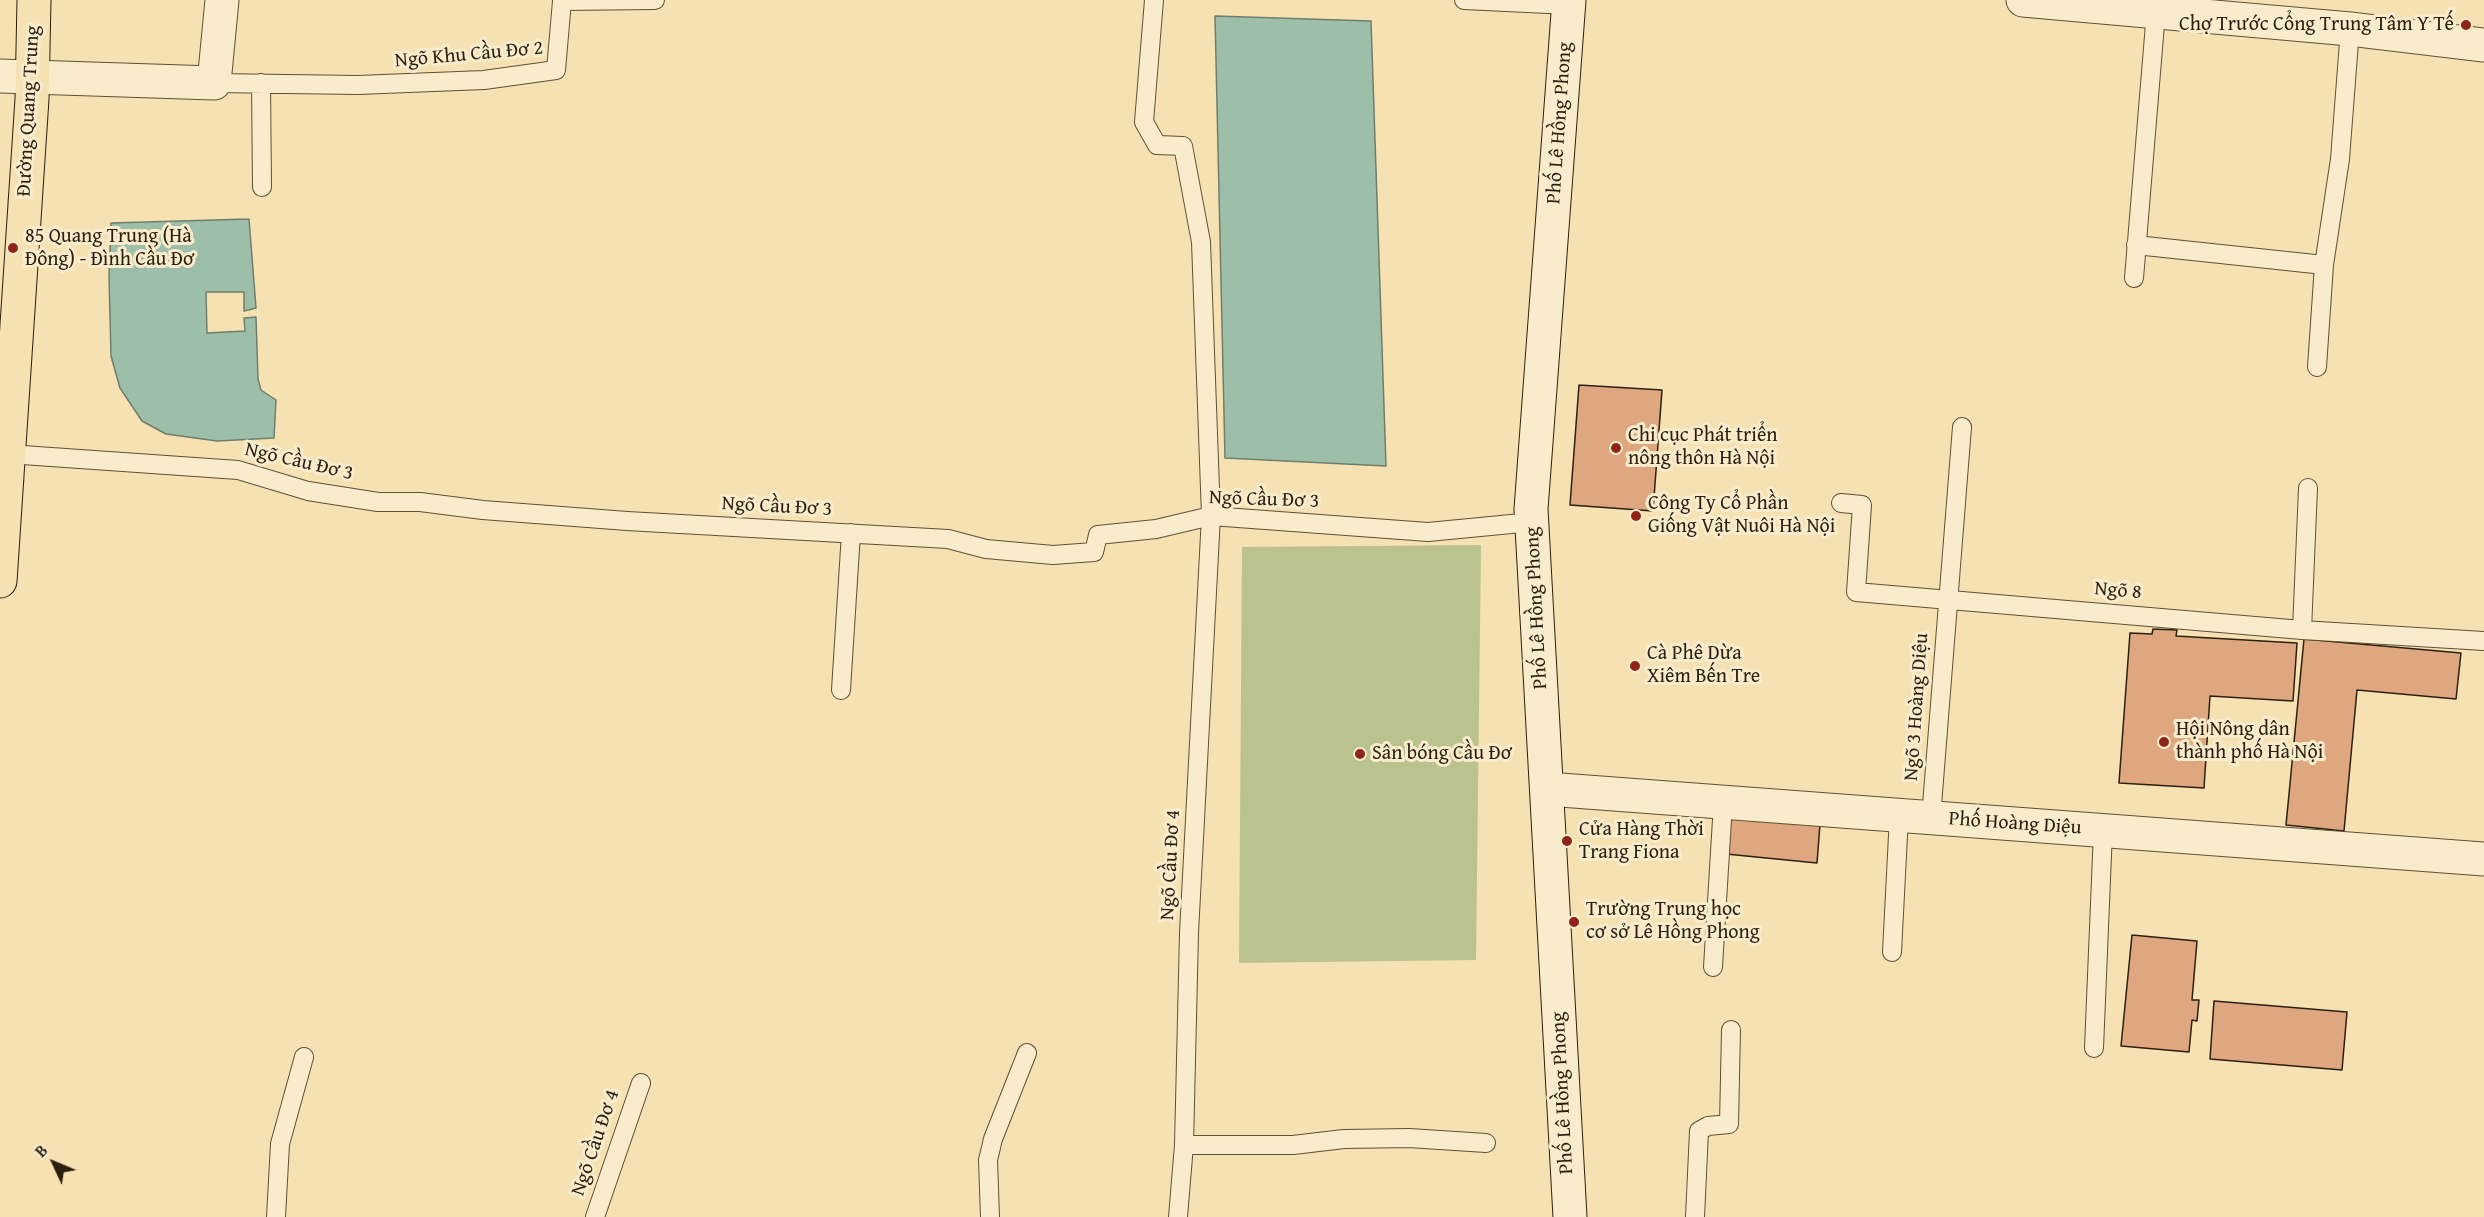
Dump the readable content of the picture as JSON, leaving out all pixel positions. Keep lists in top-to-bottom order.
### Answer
{
  "streets": {
    "highway": ["Đường Quang Trung"],
    "street": ["Phố Lê Hồng Phong", "Phố Hoàng Diệu"],
    "lane": [
      "Ngõ Khu Cầu Đơ 2",
      "Ngõ Cầu Đơ 3",
      "Ngõ 8",
      "Ngõ 3 Hoàng Diệu",
      "Ngõ Cầu Đơ 4"
    ]
  },
  "crossings": [
    ["Đường Quang Trung", "Ngõ Cầu Đơ 3"],
    ["Phố Lê Hồng Phong", "Ngõ Cầu Đơ 3"],
    ["Phố Lê Hồng Phong", "Phố Hoàng Diệu"],
    ["Ngõ Cầu Đơ 3", "Ngõ Cầu Đơ 4"],
    ["Ngõ 8", "Ngõ 3 Hoàng Diệu"],
    ["Ngõ 3 Hoàng Diệu", "Phố Hoàng Diệu"]
  ],
  "places": [
    "Chợ Trước Cổng Trung Tâm Y Tế",
    "85 Quang Trung (Hà Đông) - Đình Cầu Đơ",
    "Chi cục Phát triển nông thôn Hà Nội",
    "Công Ty Cổ Phần Giống Vật Nuôi Hà Nội",
    "Cà Phê Dừa Xiêm Bến Tre",
    "Hội Nông dân thành phố Hà Nội",
    "Sân bóng Cầu Đơ",
    "Cửa Hàng Thời Trang Fiona",
    "Trường Trung học cơ sở Lê Hồng Phong"
  ],
  "north": "top left"
}
